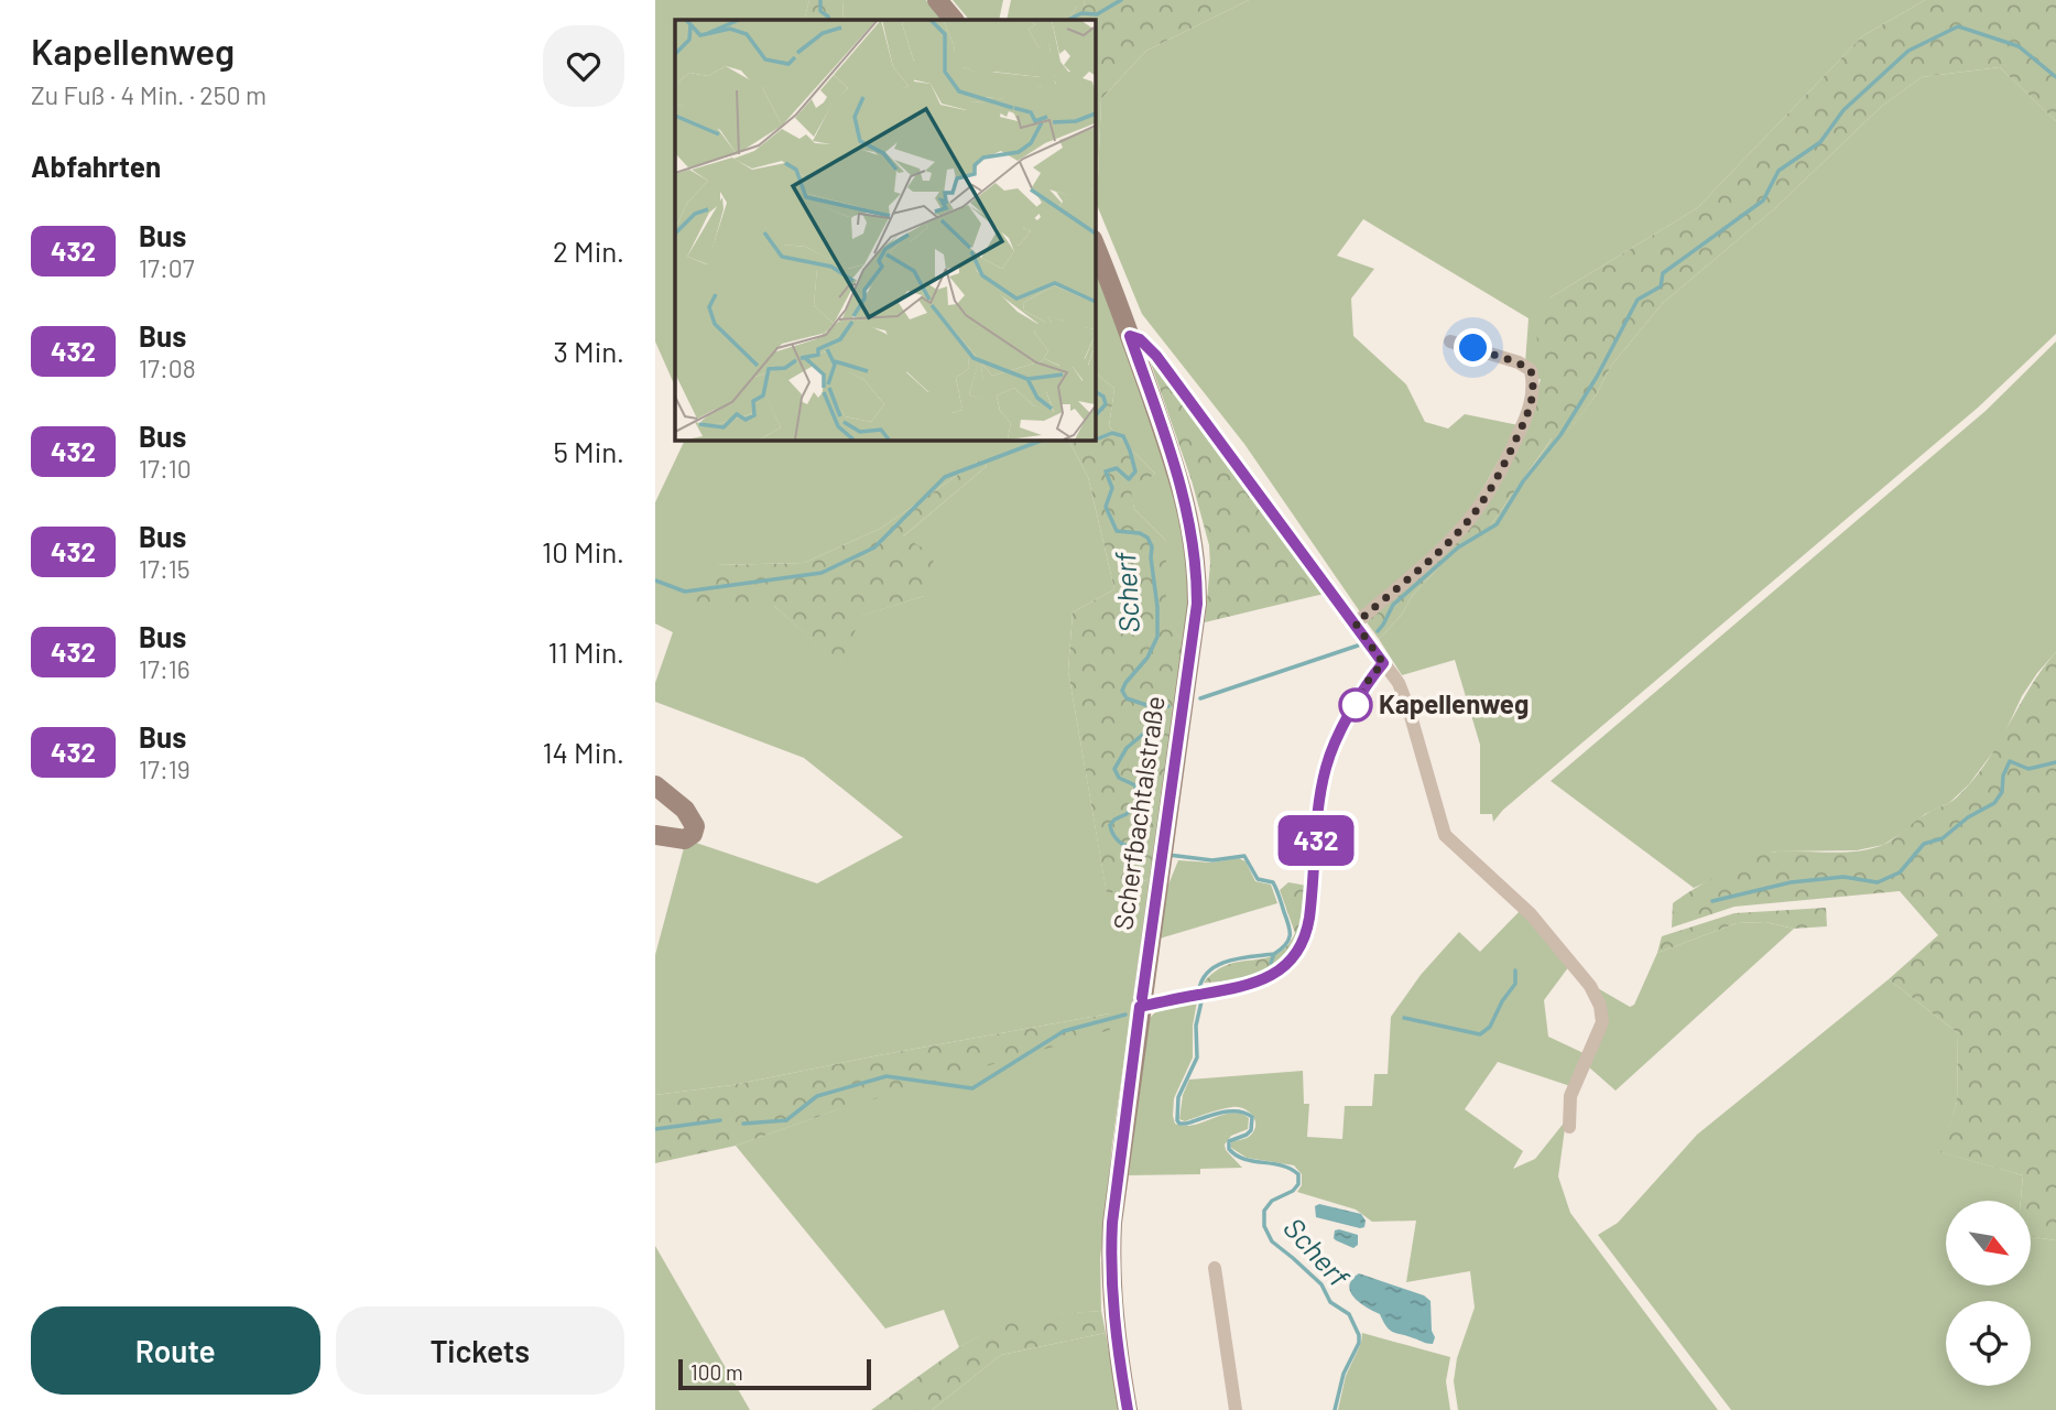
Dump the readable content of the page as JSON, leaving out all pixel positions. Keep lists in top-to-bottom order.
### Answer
{
  "streets": {
    "main road": ["Scherfbachtalstraße"]
  },
  "water": ["Scherf"],
  "places": ["Kapellenweg"],
  "lines": ["bus line 432"],
  "scale_bar": "100 m",
  "north": "bottom right",
  "page": {
    "heading": [
      ["Kapellenweg", "Zu Fuß · 4 Min. · 250 m"],
      "Abfahrten"
    ],
    "on_map": "432",
    "list": [
      {
        "mark": "432",
        "name": "Bus",
        "note": "17:07",
        "value": "2 Min."
      },
      {
        "mark": "432",
        "name": "Bus",
        "note": "17:08",
        "value": "3 Min."
      },
      {
        "mark": "432",
        "name": "Bus",
        "note": "17:10",
        "value": "5 Min."
      },
      {
        "mark": "432",
        "name": "Bus",
        "note": "17:15",
        "value": "10 Min."
      },
      {
        "mark": "432",
        "name": "Bus",
        "note": "17:16",
        "value": "11 Min."
      },
      {
        "mark": "432",
        "name": "Bus",
        "note": "17:19",
        "value": "14 Min."
      }
    ],
    "buttons": ["Route", "Tickets"],
    "scale": "100 m"
  }
}
